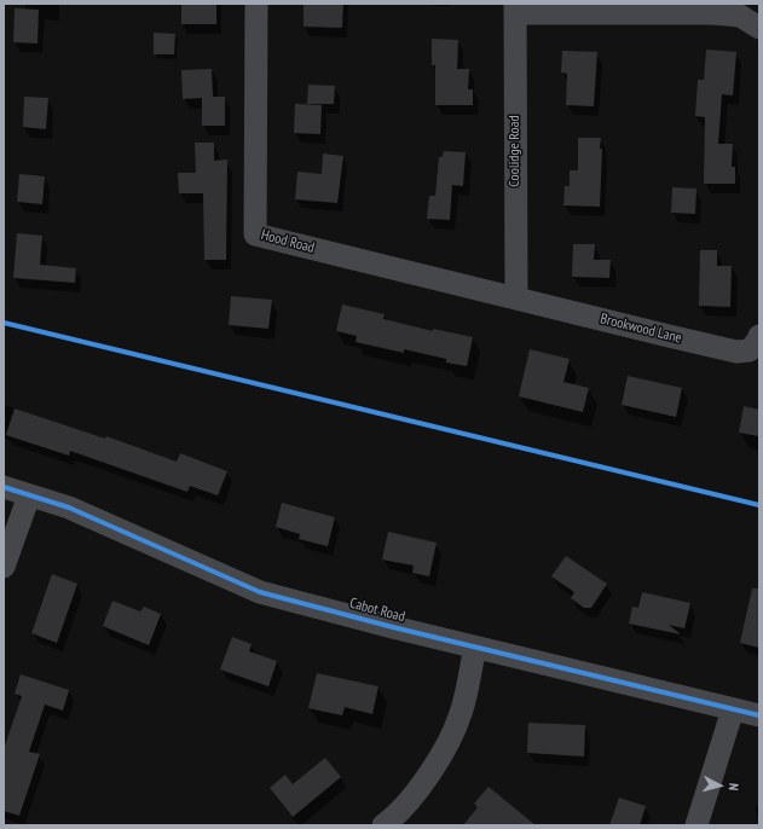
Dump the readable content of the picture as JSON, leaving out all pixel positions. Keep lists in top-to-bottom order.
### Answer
{
  "streets": {
    "street": [
      "Coolidge Road",
      "Hood Road",
      "Brookwood Lane",
      "Cabot Road"
    ]
  },
  "crossings": [
    ["Coolidge Road", "Hood Road"],
    ["Coolidge Road", "Brookwood Lane"],
    ["Hood Road", "Brookwood Lane"]
  ],
  "north": "right"
}
